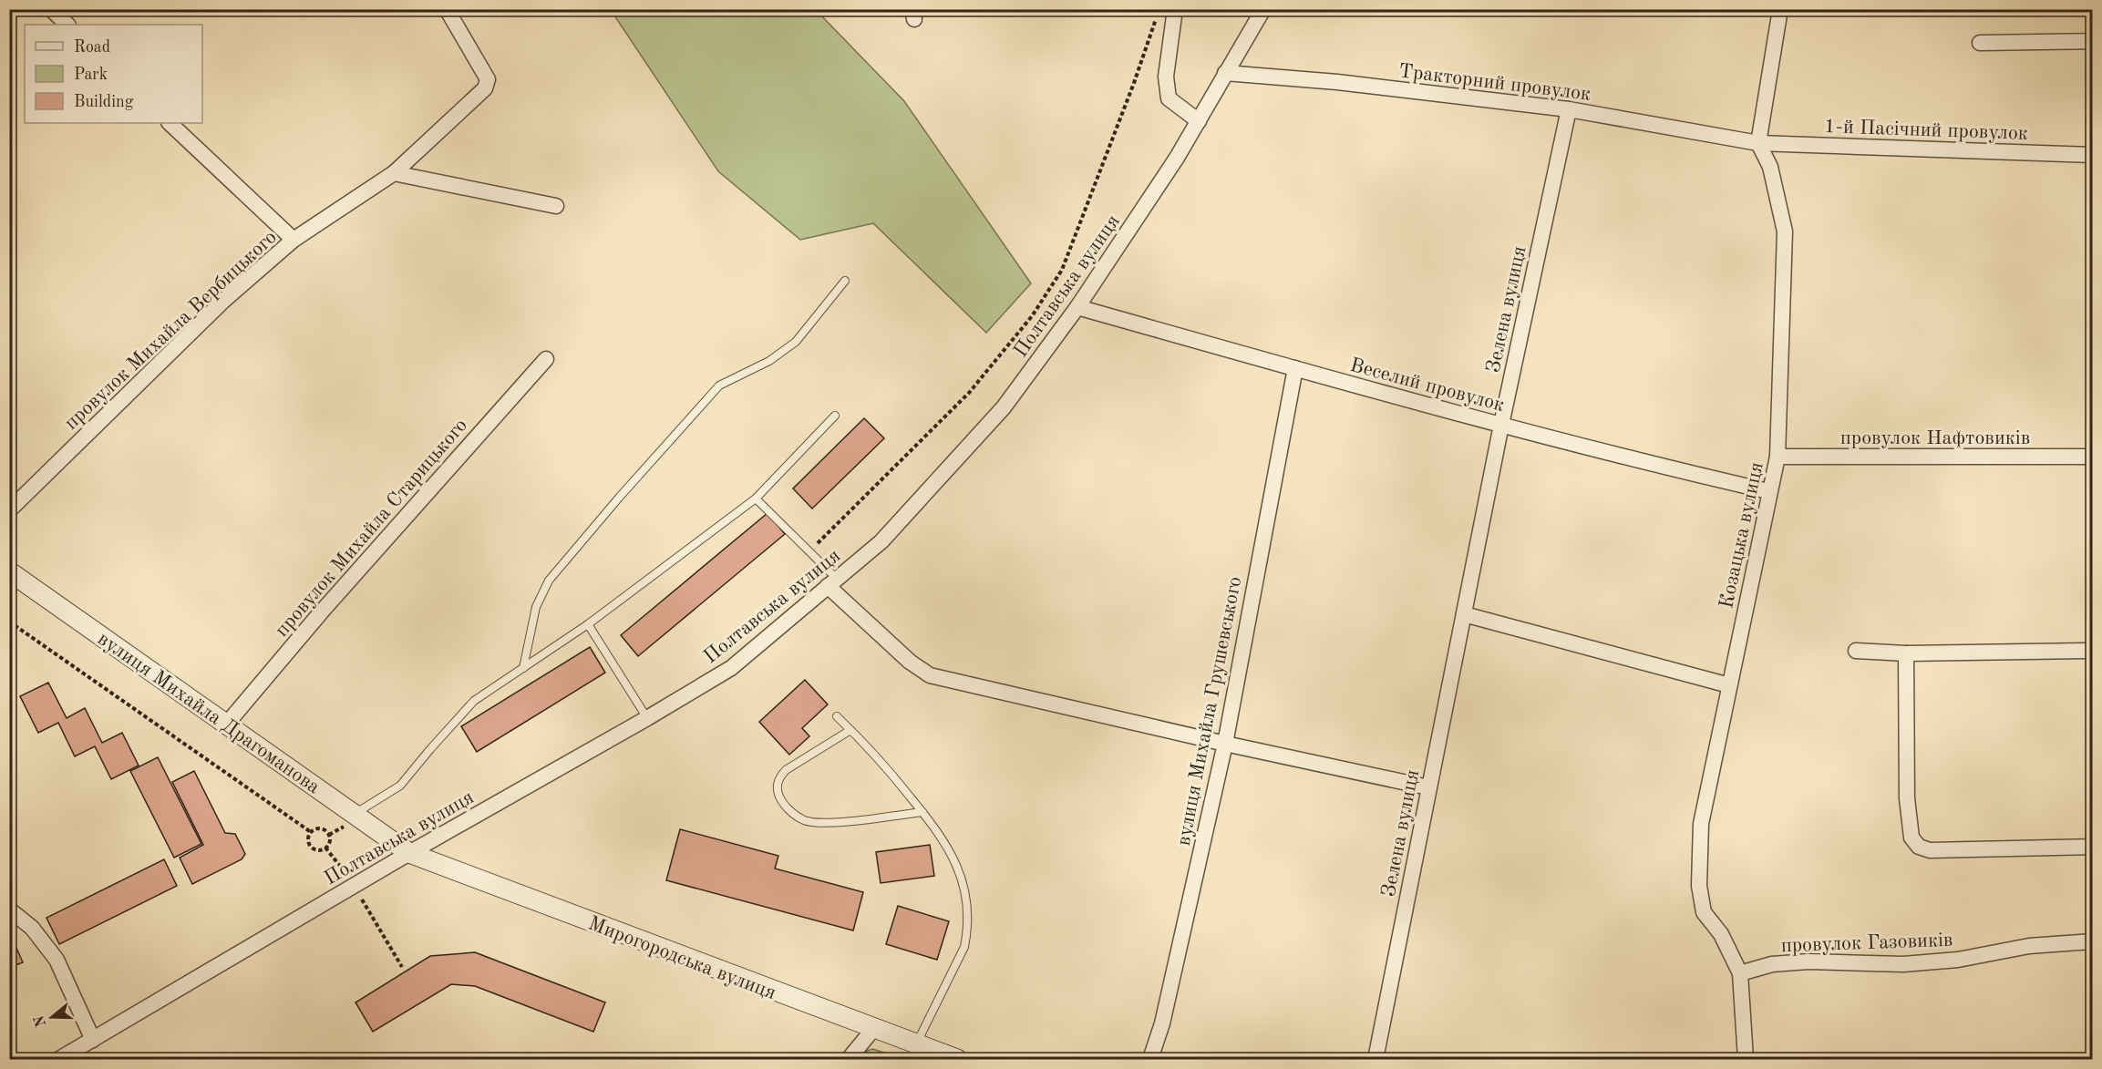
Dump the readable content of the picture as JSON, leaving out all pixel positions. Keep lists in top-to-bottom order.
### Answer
{
  "streets": {
    "street": [
      "Тракторний провулок",
      "1-й Пасічний провулок",
      "Полтавська вулиця",
      "Зелена вулиця",
      "провулок Михайла Вербицького",
      "Веселий провулок",
      "провулок Нафтовиків",
      "провулок Михайла Старицького",
      "Козацька вулиця",
      "вулиця Михайла Грушевського",
      "вулиця Михайла Драгоманова",
      "провулок Газовиків",
      "Мирогородська вулиця"
    ]
  },
  "crossings": [
    ["Тракторний провулок", "1-й Пасічний провулок"],
    ["Тракторний провулок", "Полтавська вулиця"],
    ["Тракторний провулок", "Зелена вулиця"],
    ["Тракторний провулок", "Козацька вулиця"],
    ["1-й Пасічний провулок", "Козацька вулиця"],
    ["Полтавська вулиця", "Веселий провулок"],
    ["Полтавська вулиця", "вулиця Михайла Драгоманова"],
    ["Полтавська вулиця", "Мирогородська вулиця"],
    ["Зелена вулиця", "Веселий провулок"],
    ["Веселий провулок", "Козацька вулиця"],
    ["Веселий провулок", "вулиця Михайла Грушевського"],
    ["провулок Нафтовиків", "Козацька вулиця"],
    ["провулок Михайла Старицького", "вулиця Михайла Драгоманова"],
    ["Козацька вулиця", "провулок Газовиків"],
    ["вулиця Михайла Драгоманова", "Мирогородська вулиця"]
  ],
  "legend": ["Road", "Park", "Building"],
  "north": "left"
}
